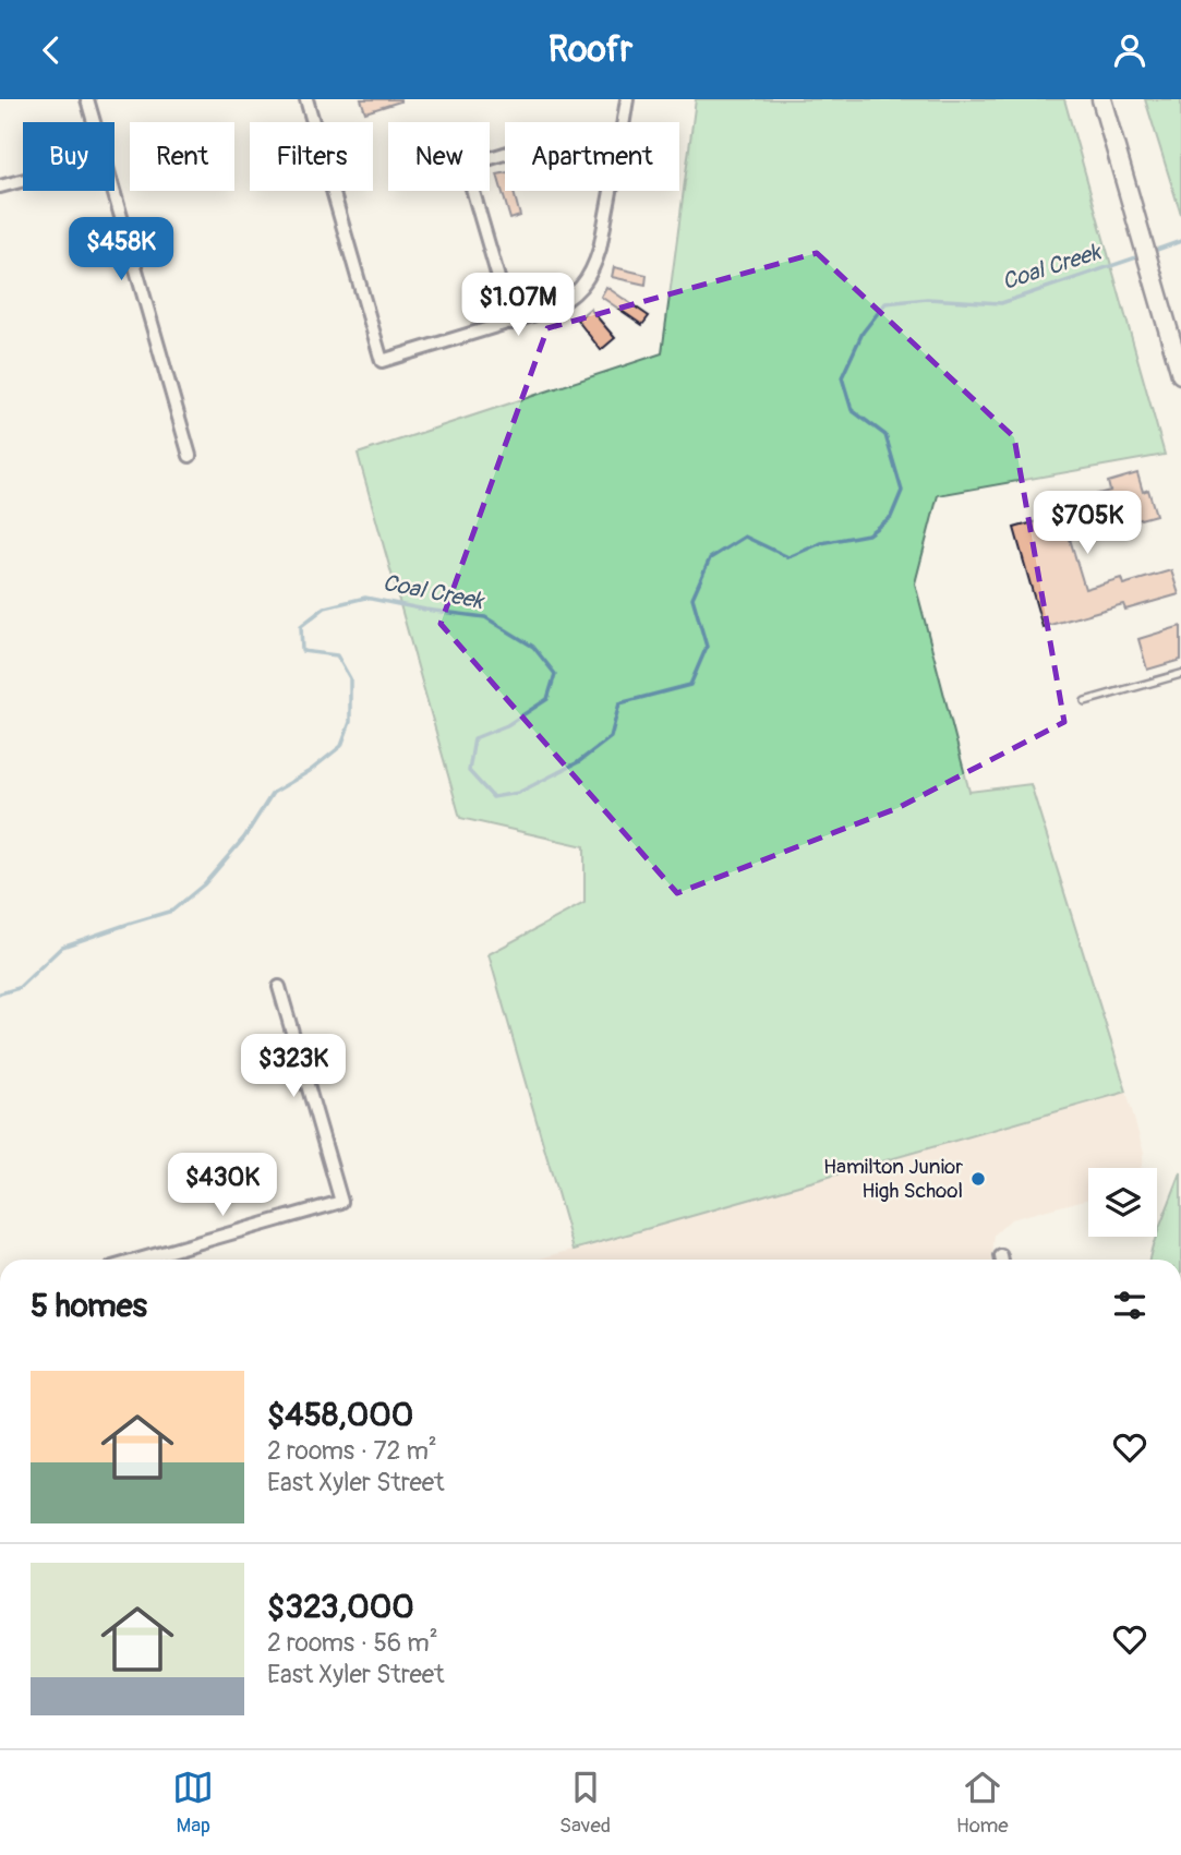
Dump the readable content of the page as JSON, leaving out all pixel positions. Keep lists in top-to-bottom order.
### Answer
{
  "water": ["Coal Creek"],
  "places": ["Hamilton Junior High School"],
  "page": {
    "header": "Roofr",
    "chip": [
      "Buy",
      "Rent",
      "Filters",
      "New",
      "Apartment"
    ],
    "price": [
      "$458K",
      "$1.07M",
      "$705K",
      "$323K",
      "$430K"
    ],
    "heading": "5 homes",
    "list": [
      {
        "name": "$458,000",
        "note": "2 rooms · 72 m² · East Xyler Street"
      },
      {
        "name": "$323,000",
        "note": "2 rooms · 56 m² · East Xyler Street"
      }
    ],
    "tabs": ["Map", "Saved", "Home"]
  }
}
